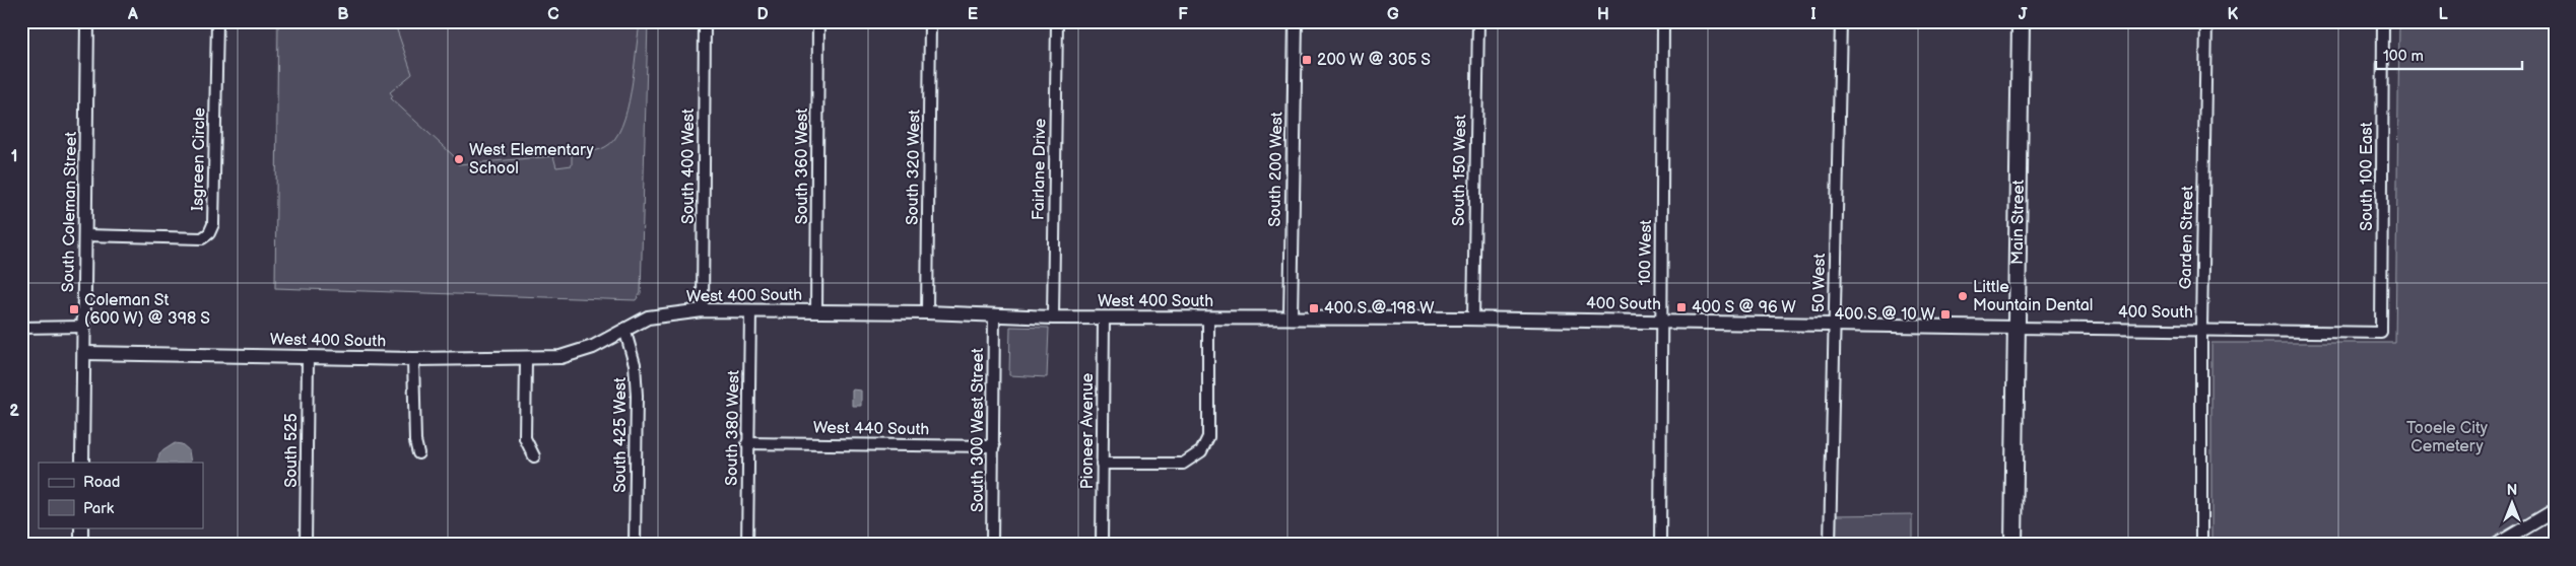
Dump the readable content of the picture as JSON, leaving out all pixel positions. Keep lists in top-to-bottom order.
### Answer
{
  "streets": {
    "highway": ["Main Street"],
    "street": [
      "Isgreen Circle",
      "South 400 West",
      "South 360 West",
      "South 320 West",
      "Fairlane Drive",
      "South 200 West",
      "South 150 West",
      "South 100 East",
      "South Coleman Street",
      "Garden Street",
      "100 West",
      "50 West",
      "West 400 South",
      "400 South",
      "South 380 West",
      "West 440 South",
      "South 300 West Street",
      "Pioneer Avenue",
      "South 425 West",
      "South 525"
    ]
  },
  "crossings": [
    ["Isgreen Circle", "South Coleman Street"],
    ["South 400 West", "West 400 South"],
    ["South 360 West", "West 400 South"],
    ["South 320 West", "West 400 South"],
    ["Fairlane Drive", "West 400 South"],
    ["South 200 West", "West 400 South"],
    ["South 200 West", "400 South"],
    ["South 150 West", "400 South"],
    ["South 100 East", "400 South"],
    ["South Coleman Street", "West 400 South"],
    ["Main Street", "400 South"],
    ["Garden Street", "400 South"],
    ["100 West", "400 South"],
    ["50 West", "400 South"],
    ["West 400 South", "400 South"],
    ["West 400 South", "South 380 West"],
    ["West 400 South", "South 300 West Street"],
    ["West 400 South", "Pioneer Avenue"],
    ["West 400 South", "South 425 West"],
    ["West 400 South", "South 525"],
    ["South 380 West", "West 440 South"],
    ["West 440 South", "South 300 West Street"]
  ],
  "parks": ["Tooele City Cemetery"],
  "places": {
    "transit": [
      "200 W @ 305 S",
      "400 S @ 96 W",
      "400 S @ 198 W",
      "Coleman St (600 W) @ 398 S",
      "400 S @ 10 W"
    ],
    "other": ["West Elementary School", "Little Mountain Dental"]
  },
  "legend": ["Road", "Park"],
  "scale_bar": "100 m",
  "north": "top",
  "grid": {
    "columns": [
      "A",
      "B",
      "C",
      "D",
      "E",
      "F",
      "G",
      "H",
      "I",
      "J",
      "K",
      "L"
    ],
    "rows": ["1", "2"]
  }
}
